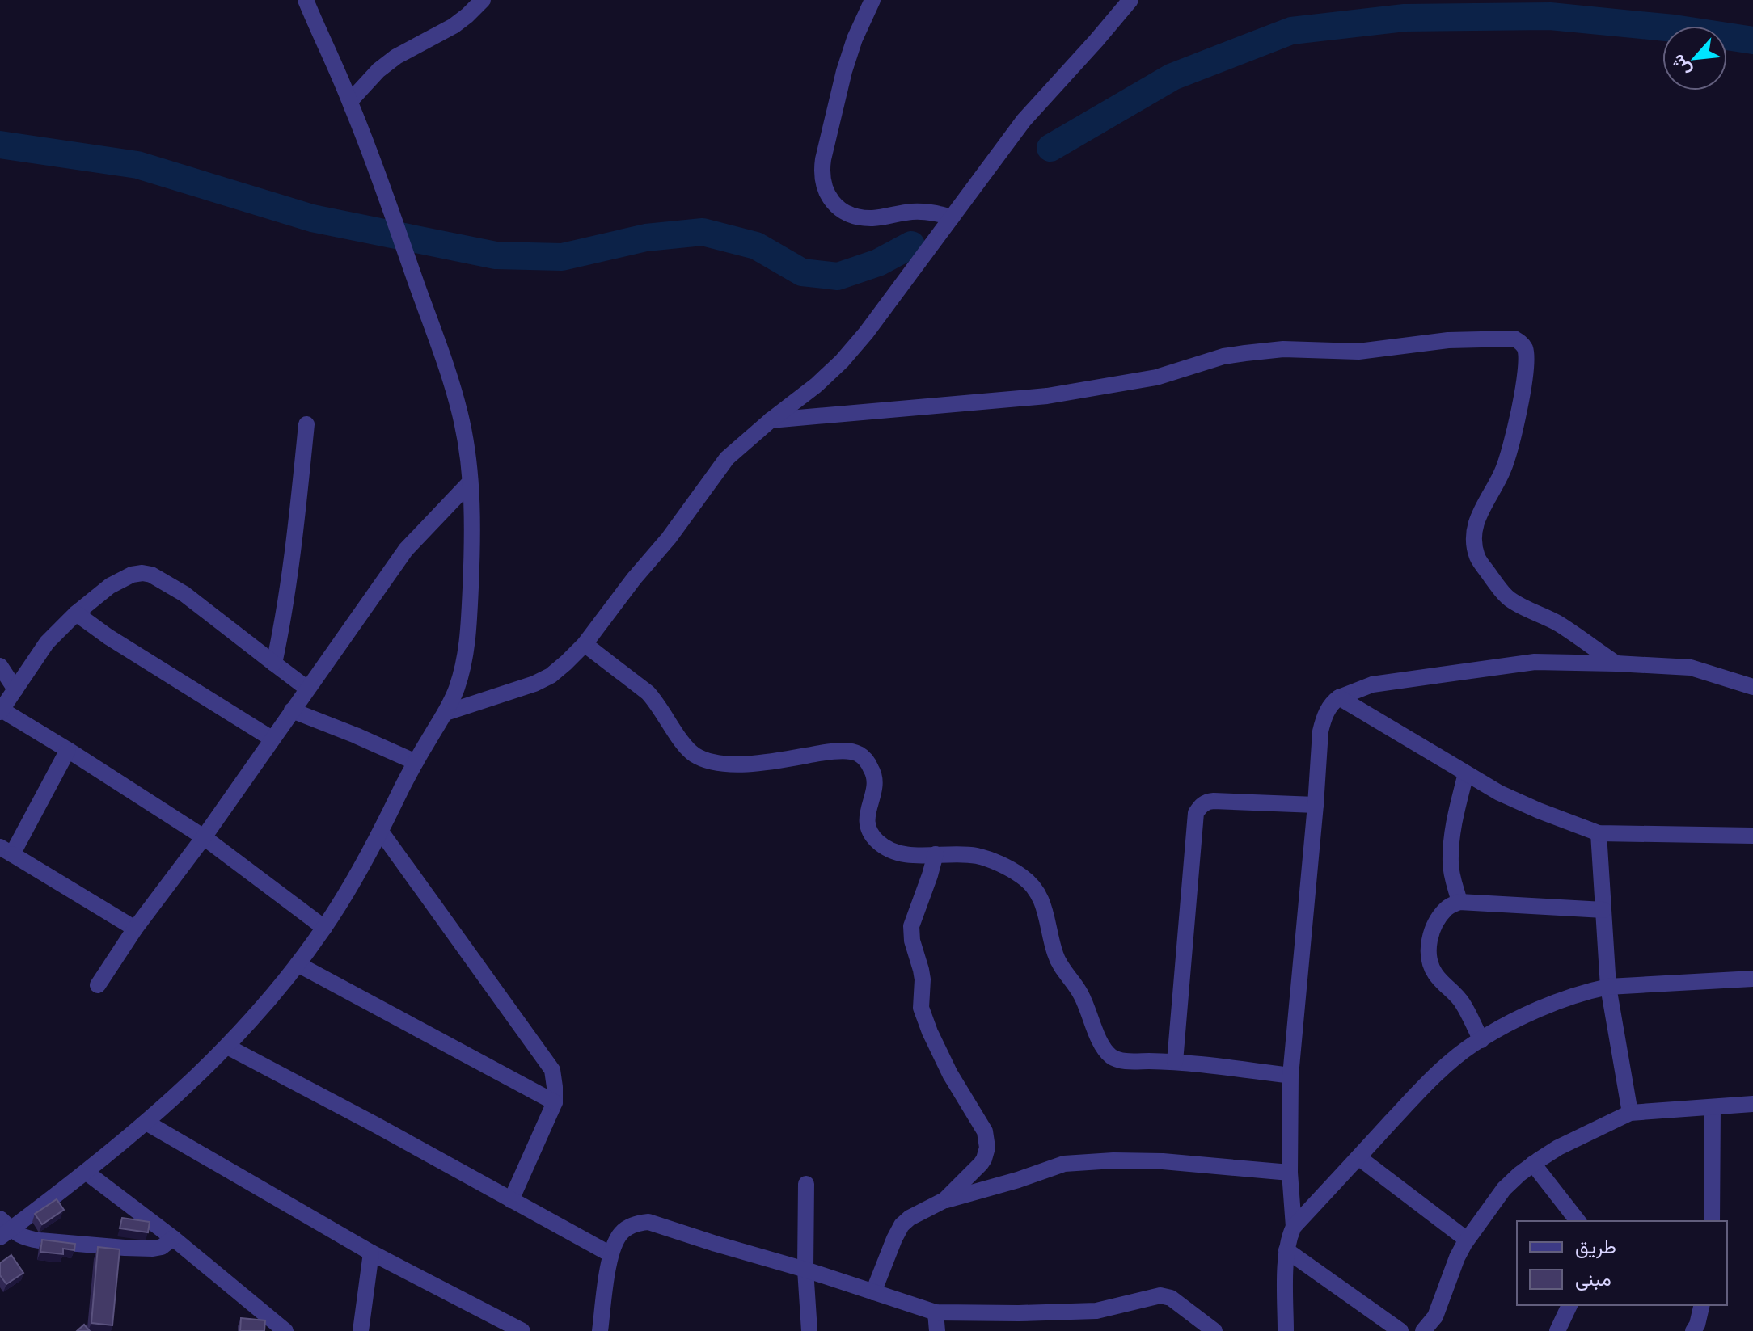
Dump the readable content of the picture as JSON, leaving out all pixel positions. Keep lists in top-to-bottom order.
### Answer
{
  "legend": ["طريق", "مبنى"],
  "north": "bottom left"
}
